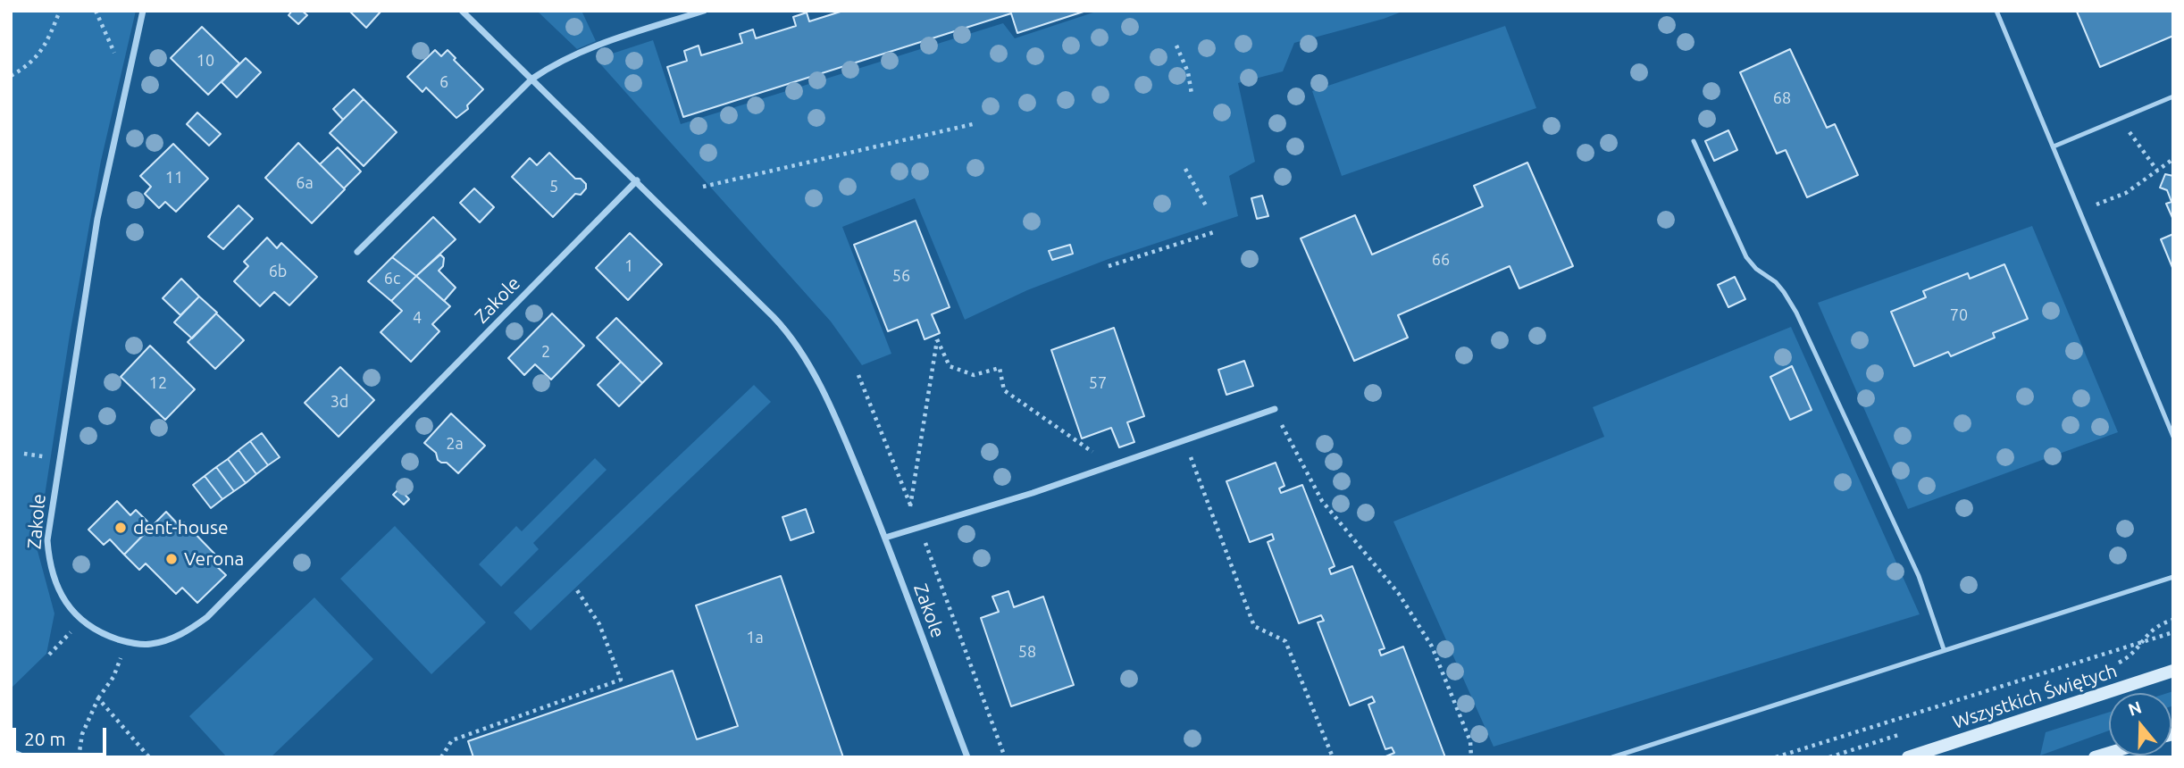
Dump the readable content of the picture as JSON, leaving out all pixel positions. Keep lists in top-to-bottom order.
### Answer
{
  "streets": {
    "street": ["Zakole", "Wszystkich Świętych"]
  },
  "places": ["dent-house", "Verona"],
  "house_numbers": [
    "10",
    "6",
    "68",
    "11",
    "6a",
    "5",
    "66",
    "1",
    "6b",
    "56",
    "6c",
    "70",
    "4",
    "2",
    "12",
    "57",
    "3d",
    "2a",
    "1a",
    "58"
  ],
  "scale_bar": "20 m",
  "north": "top"
}
